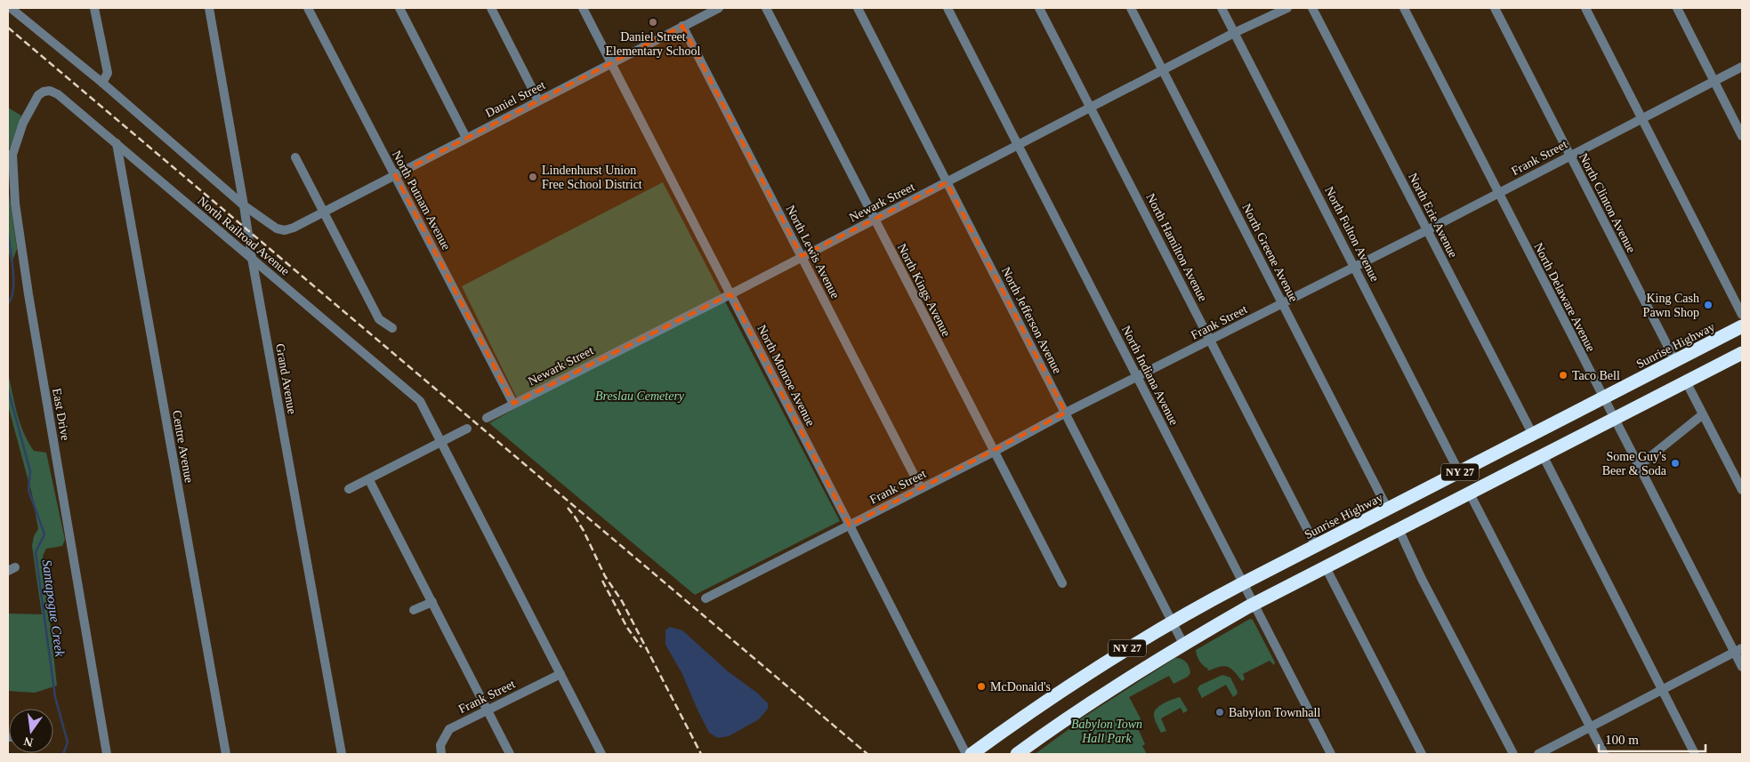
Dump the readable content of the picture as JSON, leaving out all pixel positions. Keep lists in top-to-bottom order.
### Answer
{
  "streets": {
    "highway": ["Sunrise Highway", "NY 27"],
    "street": [
      "Daniel Street",
      "Frank Street",
      "North Putnam Avenue",
      "Newark Street",
      "North Clinton Avenue",
      "North Erie Avenue",
      "North Fulton Avenue",
      "North Railroad Avenue",
      "North Hamilton Avenue",
      "North Lewis Avenue",
      "North Greene Avenue",
      "North Kings Avenue",
      "North Delaware Avenue",
      "North Jefferson Avenue",
      "North Monroe Avenue",
      "North Indiana Avenue",
      "Grand Avenue",
      "East Drive",
      "Centre Avenue"
    ]
  },
  "crossings": [
    ["Daniel Street", "North Putnam Avenue"],
    ["Daniel Street", "North Lewis Avenue"],
    ["Daniel Street", "North Monroe Avenue"],
    ["Daniel Street", "Grand Avenue"],
    ["Frank Street", "North Clinton Avenue"],
    ["Frank Street", "North Erie Avenue"],
    ["Frank Street", "North Fulton Avenue"],
    ["Frank Street", "North Hamilton Avenue"],
    ["Frank Street", "North Lewis Avenue"],
    ["Frank Street", "North Greene Avenue"],
    ["Frank Street", "North Kings Avenue"],
    ["Frank Street", "North Delaware Avenue"],
    ["Frank Street", "North Jefferson Avenue"],
    ["Frank Street", "North Monroe Avenue"],
    ["Frank Street", "North Indiana Avenue"],
    ["North Putnam Avenue", "Newark Street"],
    ["Newark Street", "North Fulton Avenue"],
    ["Newark Street", "North Hamilton Avenue"],
    ["Newark Street", "North Lewis Avenue"],
    ["Newark Street", "North Greene Avenue"],
    ["Newark Street", "North Kings Avenue"],
    ["Newark Street", "North Jefferson Avenue"],
    ["Newark Street", "North Monroe Avenue"],
    ["Newark Street", "North Indiana Avenue"],
    ["North Clinton Avenue", "Sunrise Highway"],
    ["North Erie Avenue", "Sunrise Highway"],
    ["North Fulton Avenue", "Sunrise Highway"],
    ["North Railroad Avenue", "Grand Avenue"],
    ["North Railroad Avenue", "East Drive"],
    ["North Railroad Avenue", "Centre Avenue"],
    ["North Hamilton Avenue", "Sunrise Highway"],
    ["North Greene Avenue", "Sunrise Highway"],
    ["North Delaware Avenue", "Sunrise Highway"],
    ["North Delaware Avenue", "NY 27"],
    ["North Jefferson Avenue", "Sunrise Highway"],
    ["North Jefferson Avenue", "NY 27"],
    ["Sunrise Highway", "North Indiana Avenue"],
    ["North Indiana Avenue", "NY 27"]
  ],
  "water": ["Santapogue Creek"],
  "parks": ["Breslau Cemetery", "Babylon Town Hall Park"],
  "places": [
    "Daniel Street Elementary School",
    "Lindenhurst Union Free School District",
    "King Cash Pawn Shop",
    "Taco Bell",
    "Some Guy's Beer & Soda",
    "McDonald's",
    "Babylon Townhall"
  ],
  "scale_bar": "100 m",
  "north": "bottom"
}
